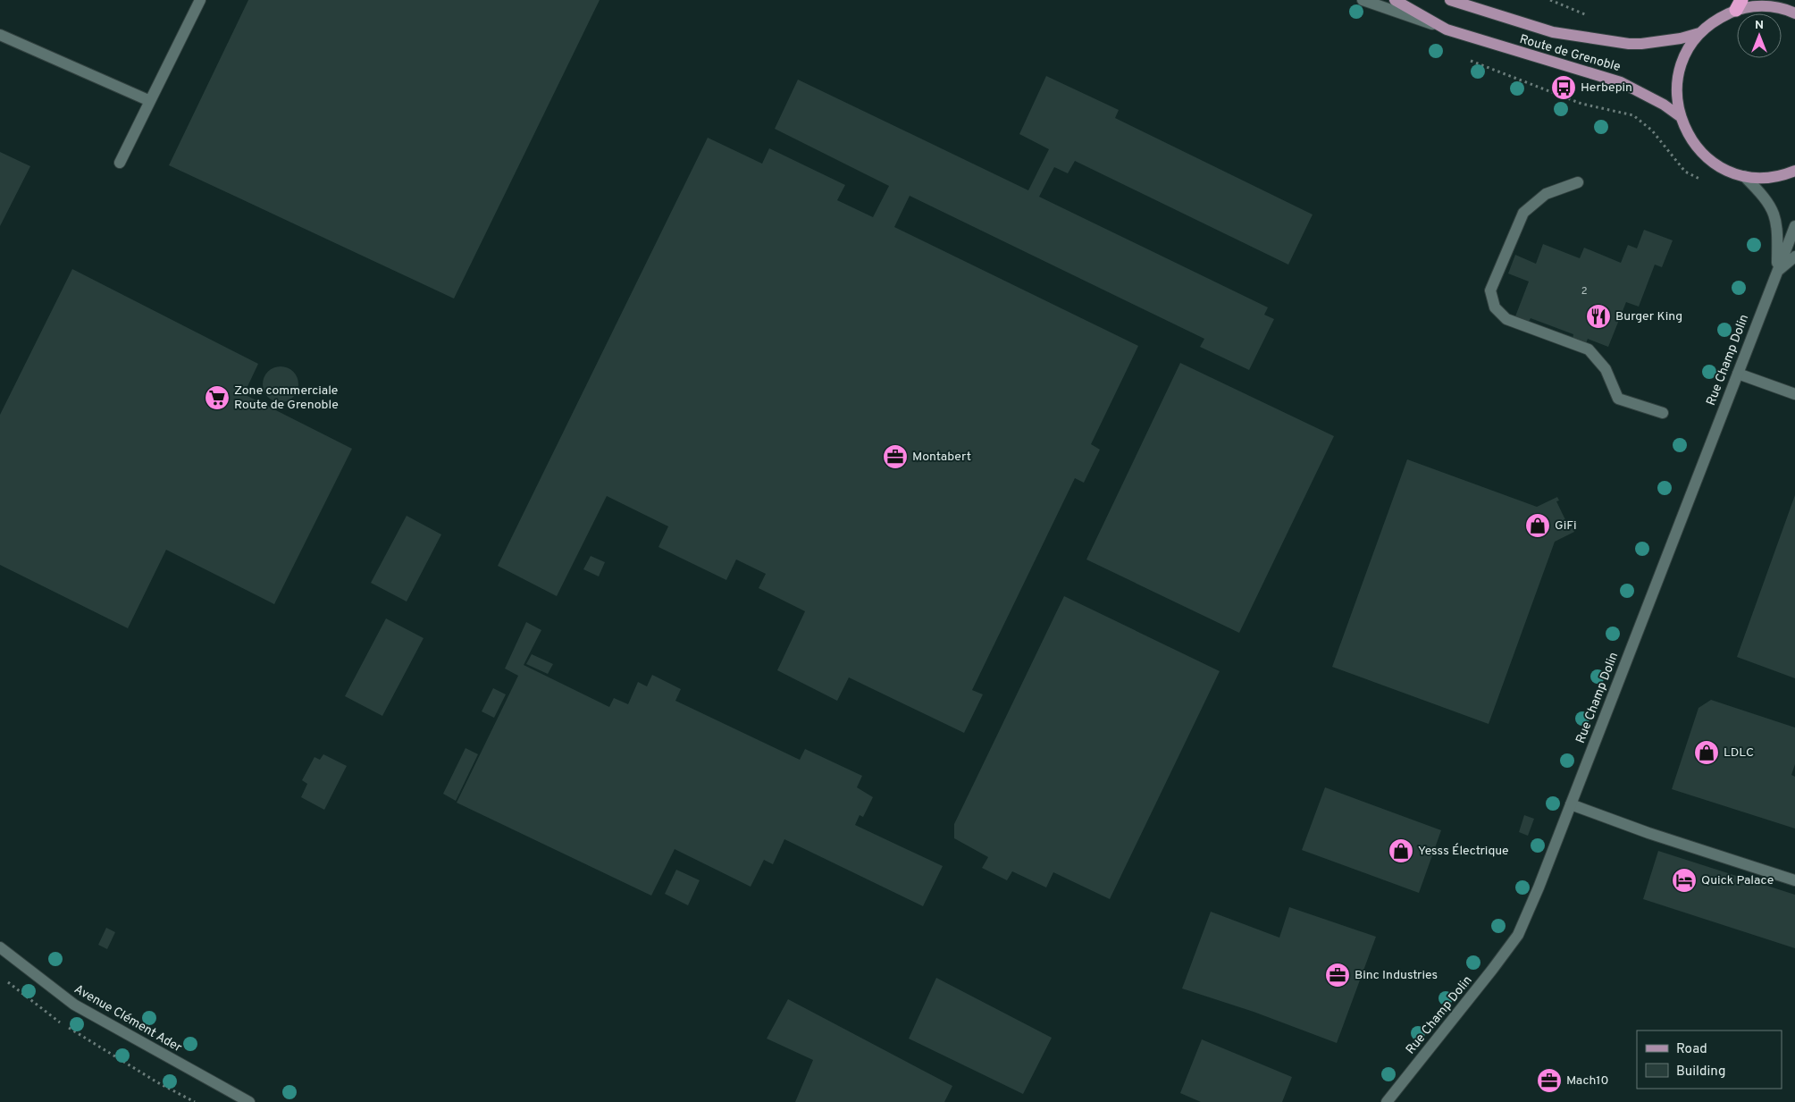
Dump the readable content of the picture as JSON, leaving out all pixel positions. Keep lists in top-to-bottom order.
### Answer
{
  "streets": {
    "main road": ["Route de Grenoble"],
    "street": ["Rue Champ Dolin", "Avenue Clément Ader"]
  },
  "places": {
    "bus stop": ["Herbepin"],
    "restaurant": ["Burger King"],
    "supermarket": ["Zone commerciale Route de Grenoble"],
    "office": ["Montabert", "Binc Industries", "Mach10"],
    "shop": ["GiFi", "LDLC", "Yesss Électrique"],
    "hotel": ["Quick Palace"]
  },
  "house_numbers": ["2"],
  "legend": ["Road", "Building"],
  "north": "top"
}
